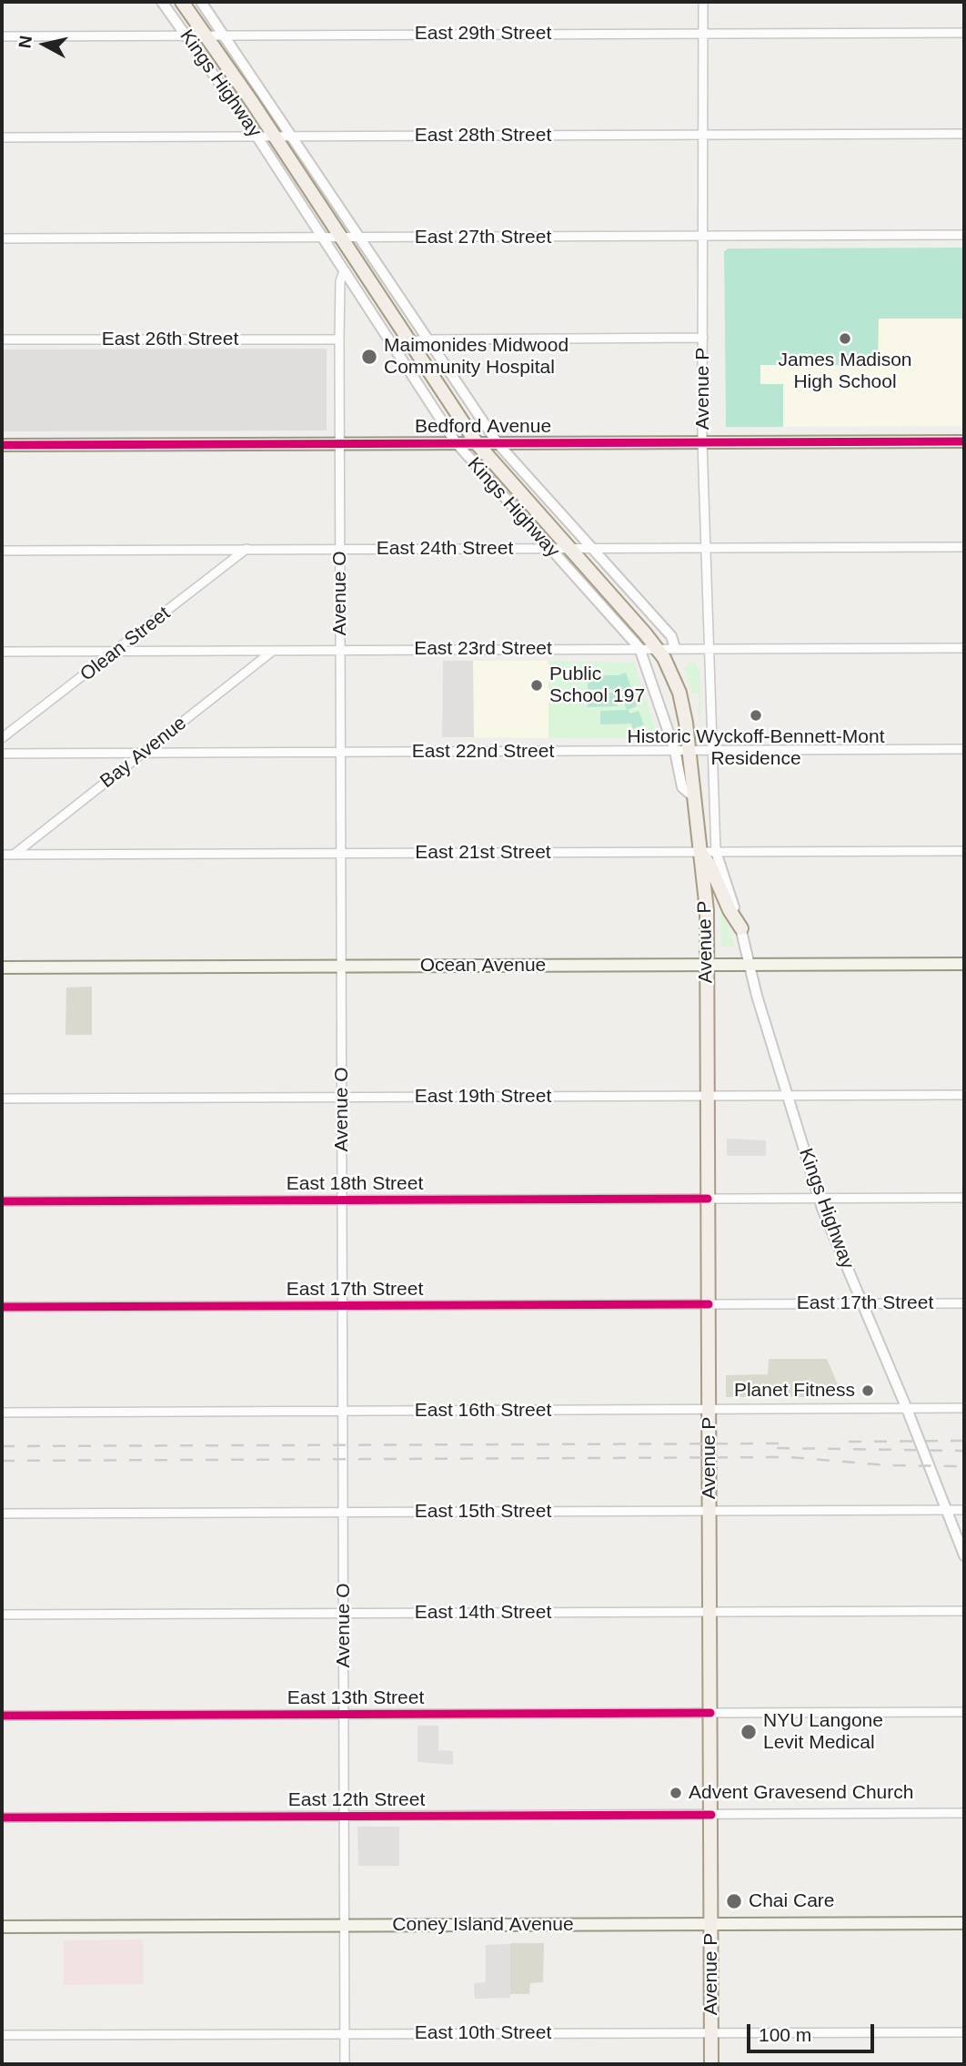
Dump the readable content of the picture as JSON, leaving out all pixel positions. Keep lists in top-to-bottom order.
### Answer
{
  "streets": {
    "main road": [
      "Kings Highway",
      "Avenue P",
      "Bedford Avenue",
      "Ocean Avenue",
      "Coney Island Avenue"
    ],
    "street": [
      "East 29th Street",
      "East 28th Street",
      "East 27th Street",
      "East 26th Street",
      "East 24th Street",
      "Avenue O",
      "Olean Street",
      "East 23rd Street",
      "East 22nd Street",
      "Bay Avenue",
      "East 21st Street",
      "East 19th Street",
      "East 18th Street",
      "East 17th Street",
      "East 16th Street",
      "East 15th Street",
      "East 14th Street",
      "East 13th Street",
      "East 12th Street",
      "East 10th Street"
    ]
  },
  "crossings": [
    ["East 29th Street", "Kings Highway"],
    ["East 29th Street", "Avenue P"],
    ["Kings Highway", "East 28th Street"],
    ["Kings Highway", "East 27th Street"],
    ["Kings Highway", "Avenue P"],
    ["Kings Highway", "Bedford Avenue"],
    ["Kings Highway", "East 24th Street"],
    ["Kings Highway", "Avenue O"],
    ["Kings Highway", "East 23rd Street"],
    ["Kings Highway", "East 22nd Street"],
    ["Kings Highway", "East 21st Street"],
    ["Kings Highway", "Ocean Avenue"],
    ["Kings Highway", "East 19th Street"],
    ["Kings Highway", "East 18th Street"],
    ["Kings Highway", "East 17th Street"],
    ["Kings Highway", "East 16th Street"],
    ["Kings Highway", "East 15th Street"],
    ["East 28th Street", "Avenue P"],
    ["East 27th Street", "Avenue P"],
    ["East 26th Street", "Avenue O"],
    ["Avenue P", "Bedford Avenue"],
    ["Avenue P", "East 24th Street"],
    ["Avenue P", "East 23rd Street"],
    ["Avenue P", "East 22nd Street"],
    ["Avenue P", "East 21st Street"],
    ["Avenue P", "Ocean Avenue"],
    ["Avenue P", "East 19th Street"],
    ["Avenue P", "East 18th Street"],
    ["Avenue P", "East 17th Street"],
    ["Avenue P", "East 16th Street"],
    ["Avenue P", "East 15th Street"],
    ["Avenue P", "East 14th Street"],
    ["Avenue P", "East 13th Street"],
    ["Avenue P", "East 12th Street"],
    ["Avenue P", "Coney Island Avenue"],
    ["Avenue P", "East 10th Street"],
    ["Bedford Avenue", "Avenue O"],
    ["East 24th Street", "Avenue O"],
    ["East 24th Street", "Olean Street"],
    ["Avenue O", "East 23rd Street"],
    ["Avenue O", "East 22nd Street"],
    ["Avenue O", "East 21st Street"],
    ["Avenue O", "Ocean Avenue"],
    ["Avenue O", "East 19th Street"],
    ["Avenue O", "East 18th Street"],
    ["Avenue O", "East 17th Street"],
    ["Avenue O", "East 16th Street"],
    ["Avenue O", "East 15th Street"],
    ["Avenue O", "East 14th Street"],
    ["Avenue O", "East 13th Street"],
    ["Avenue O", "East 12th Street"],
    ["Avenue O", "Coney Island Avenue"],
    ["Avenue O", "East 10th Street"],
    ["Olean Street", "East 23rd Street"],
    ["East 23rd Street", "Bay Avenue"],
    ["East 22nd Street", "Bay Avenue"],
    ["Bay Avenue", "East 21st Street"]
  ],
  "places": [
    "James Madison High School",
    "Maimonides Midwood Community Hospital",
    "Public School 197",
    "Historic Wyckoff-Bennett-Mont Residence",
    "Planet Fitness",
    "NYU Langone Levit Medical",
    "Advent Gravesend Church",
    "Chai Care"
  ],
  "scale_bar": "100 m",
  "north": "left"
}
